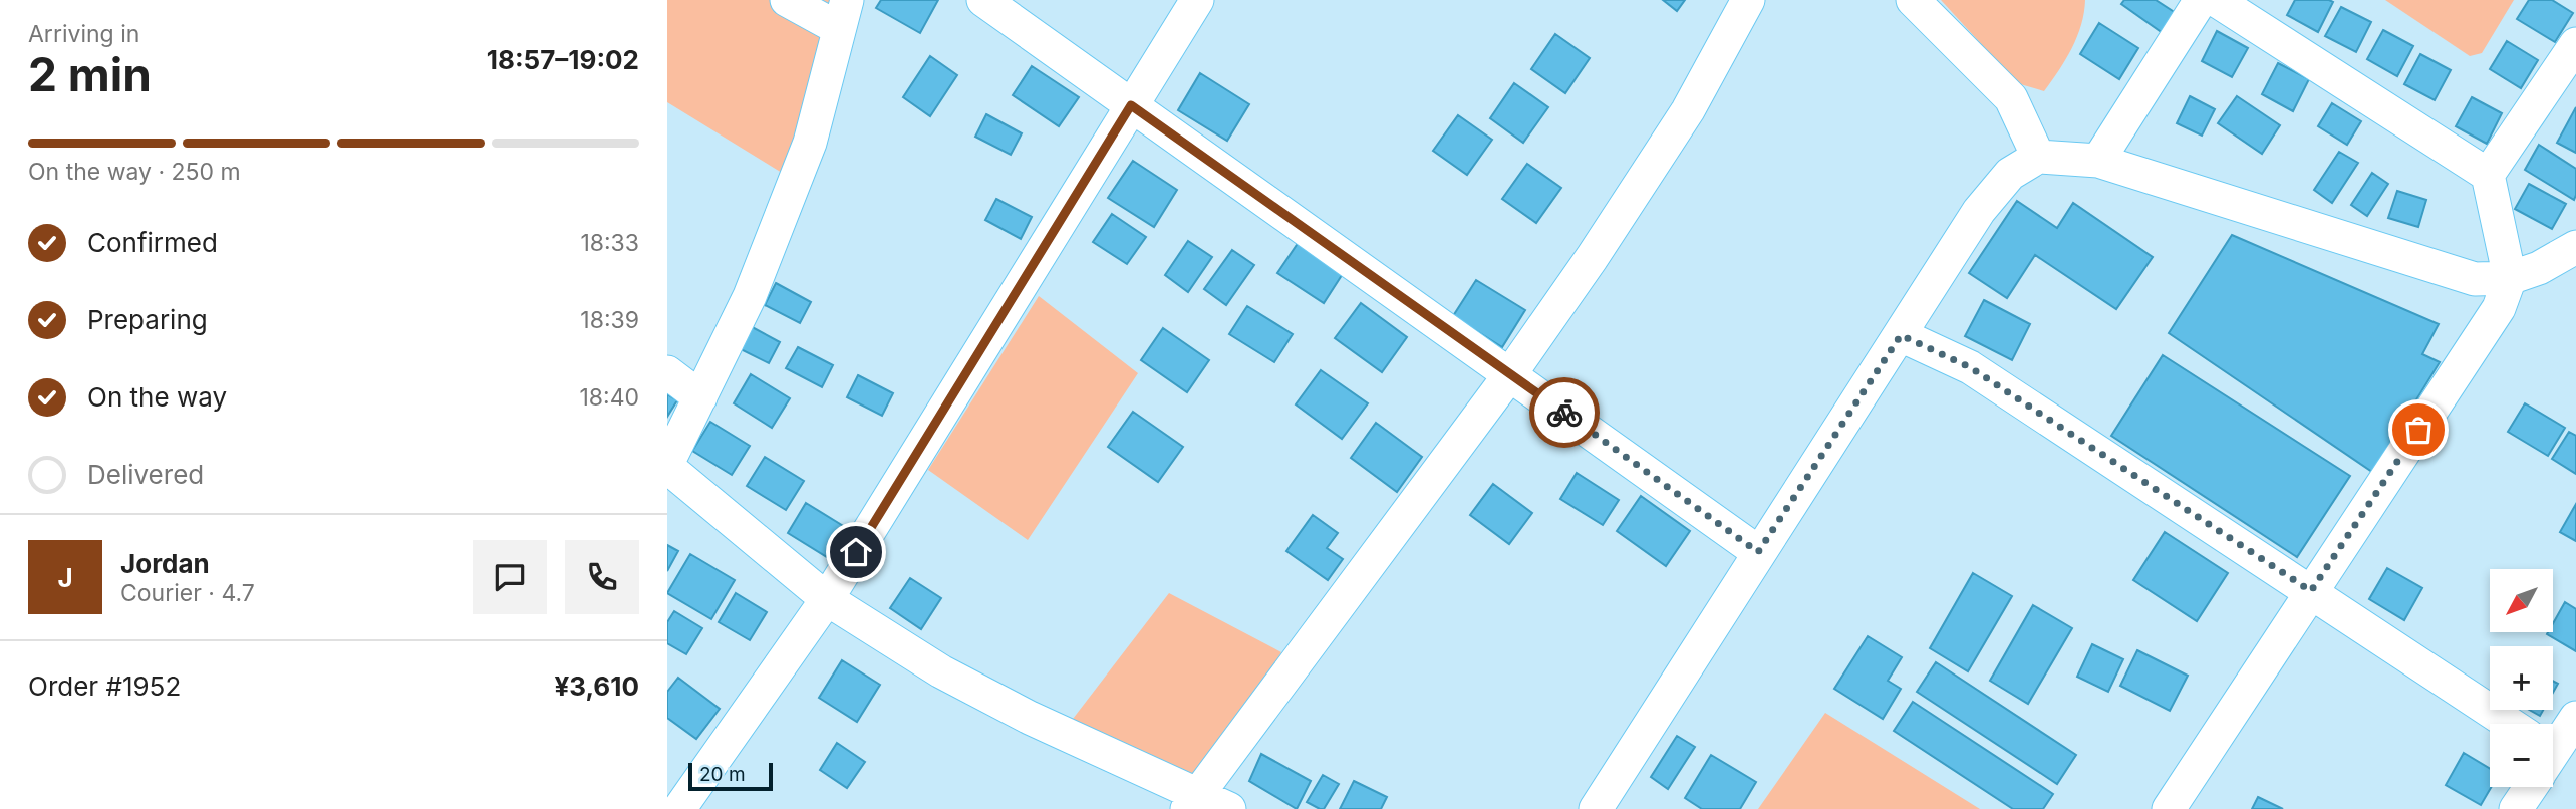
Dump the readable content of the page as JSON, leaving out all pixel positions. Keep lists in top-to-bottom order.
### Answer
{
  "scale_bar": "20 m",
  "north": "bottom left",
  "page": {
    "heading": ["2 min", "Arriving in", "18:57–19:02"],
    "panel": [
      "Jordan",
      "Courier · 4.7",
      "Order #1952",
      "¥3,610"
    ],
    "bar": "On the way · 250 m",
    "list": [
      ["Confirmed", "18:33"],
      ["Preparing", "18:39"],
      ["On the way", "18:40"],
      "Delivered"
    ],
    "round": "J",
    "map_buttons": ["+", "−"],
    "scale": "20 m"
  }
}
